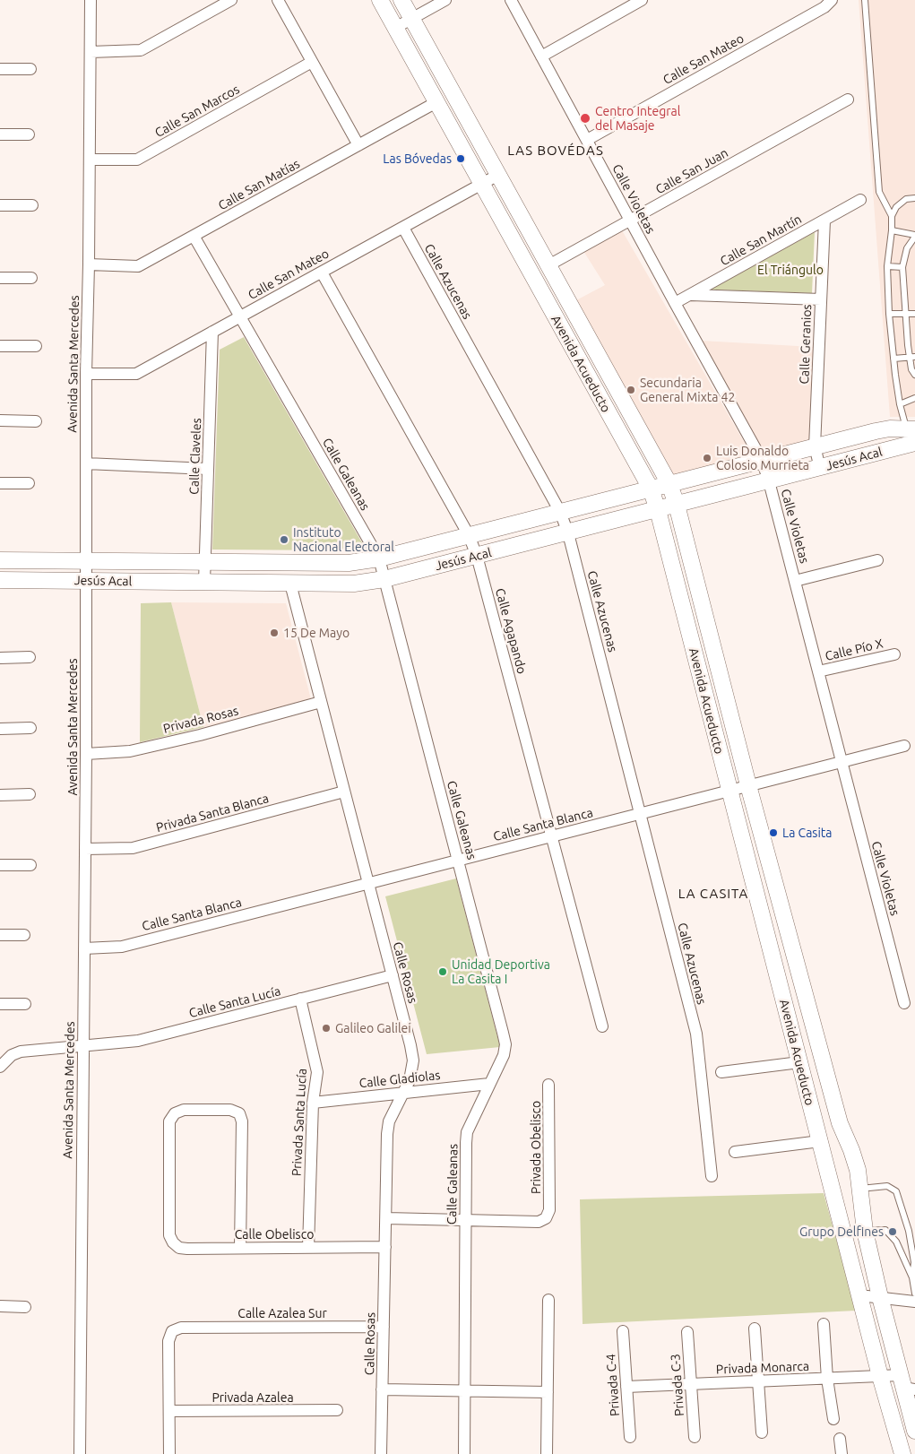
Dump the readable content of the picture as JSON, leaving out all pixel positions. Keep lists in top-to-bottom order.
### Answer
{
  "streets": {
    "street": [
      "Calle San Mateo",
      "Calle San Marcos",
      "Calle San Juan",
      "Calle San Matías",
      "Calle Violetas",
      "Calle San Martín",
      "Calle Azucenas",
      "Calle Geranios",
      "Avenida Santa Mercedes",
      "Avenida Acueducto",
      "Calle Claveles",
      "Jesús Acal",
      "Calle Galeanas",
      "Calle Agapando",
      "Calle Pío X",
      "Privada Rosas",
      "Privada Santa Blanca",
      "Calle Santa Blanca",
      "Calle Rosas",
      "Calle Santa Lucía",
      "Calle Gladiolas",
      "Privada Santa Lucía",
      "Privada Obelisco",
      "Calle Obelisco",
      "Calle Azalea Sur",
      "Privada Monarca",
      "Privada C-4",
      "Privada C-3",
      "Privada Azalea"
    ]
  },
  "crossings": [
    ["Calle San Mateo", "Calle Violetas"],
    ["Calle San Mateo", "Calle Azucenas"],
    ["Calle San Mateo", "Avenida Santa Mercedes"],
    ["Calle San Mateo", "Avenida Acueducto"],
    ["Calle San Mateo", "Calle Claveles"],
    ["Calle San Mateo", "Calle Galeanas"],
    ["Calle San Mateo", "Calle Agapando"],
    ["Calle San Marcos", "Avenida Santa Mercedes"],
    ["Calle San Juan", "Calle Violetas"],
    ["Calle San Juan", "Avenida Acueducto"],
    ["Calle San Matías", "Avenida Santa Mercedes"],
    ["Calle San Matías", "Avenida Acueducto"],
    ["Calle San Matías", "Calle Galeanas"],
    ["Calle Violetas", "Calle San Martín"],
    ["Calle Violetas", "Jesús Acal"],
    ["Calle Violetas", "Calle Pío X"],
    ["Calle Violetas", "Calle Santa Blanca"],
    ["Calle San Martín", "Calle Geranios"],
    ["Calle Azucenas", "Jesús Acal"],
    ["Calle Azucenas", "Calle Santa Blanca"],
    ["Calle Geranios", "Jesús Acal"],
    ["Avenida Santa Mercedes", "Jesús Acal"],
    ["Avenida Santa Mercedes", "Privada Rosas"],
    ["Avenida Santa Mercedes", "Privada Santa Blanca"],
    ["Avenida Santa Mercedes", "Calle Santa Blanca"],
    ["Avenida Santa Mercedes", "Calle Santa Lucía"],
    ["Avenida Acueducto", "Jesús Acal"],
    ["Avenida Acueducto", "Calle Santa Blanca"],
    ["Avenida Acueducto", "Privada Monarca"],
    ["Calle Claveles", "Jesús Acal"],
    ["Jesús Acal", "Calle Galeanas"],
    ["Jesús Acal", "Calle Agapando"],
    ["Jesús Acal", "Calle Rosas"],
    ["Calle Galeanas", "Calle Santa Blanca"],
    ["Calle Galeanas", "Calle Gladiolas"],
    ["Calle Galeanas", "Privada Obelisco"],
    ["Calle Agapando", "Calle Santa Blanca"],
    ["Privada Rosas", "Calle Rosas"],
    ["Privada Santa Blanca", "Calle Rosas"],
    ["Calle Santa Blanca", "Calle Rosas"],
    ["Calle Rosas", "Calle Santa Lucía"],
    ["Calle Rosas", "Calle Gladiolas"],
    ["Calle Rosas", "Calle Obelisco"],
    ["Calle Rosas", "Calle Azalea Sur"],
    ["Calle Santa Lucía", "Privada Santa Lucía"],
    ["Calle Gladiolas", "Privada Santa Lucía"],
    ["Privada Santa Lucía", "Calle Obelisco"],
    ["Calle Azalea Sur", "Privada Azalea"],
    ["Privada Monarca", "Privada C-4"],
    ["Privada Monarca", "Privada C-3"]
  ],
  "districts": ["LAS BOVÉDAS", "LA CASITA"],
  "parks": ["El Triángulo"],
  "places": [
    "Centro Integral del Masaje",
    "Las Bóvedas",
    "Secundaria General Mixta 42",
    "Luis Donaldo Colosio Murrieta",
    "Instituto Nacional Electoral",
    "15 De Mayo",
    "La Casita",
    "Unidad Deportiva La Casita I",
    "Galileo Galilei",
    "Grupo Delfines"
  ]
}
